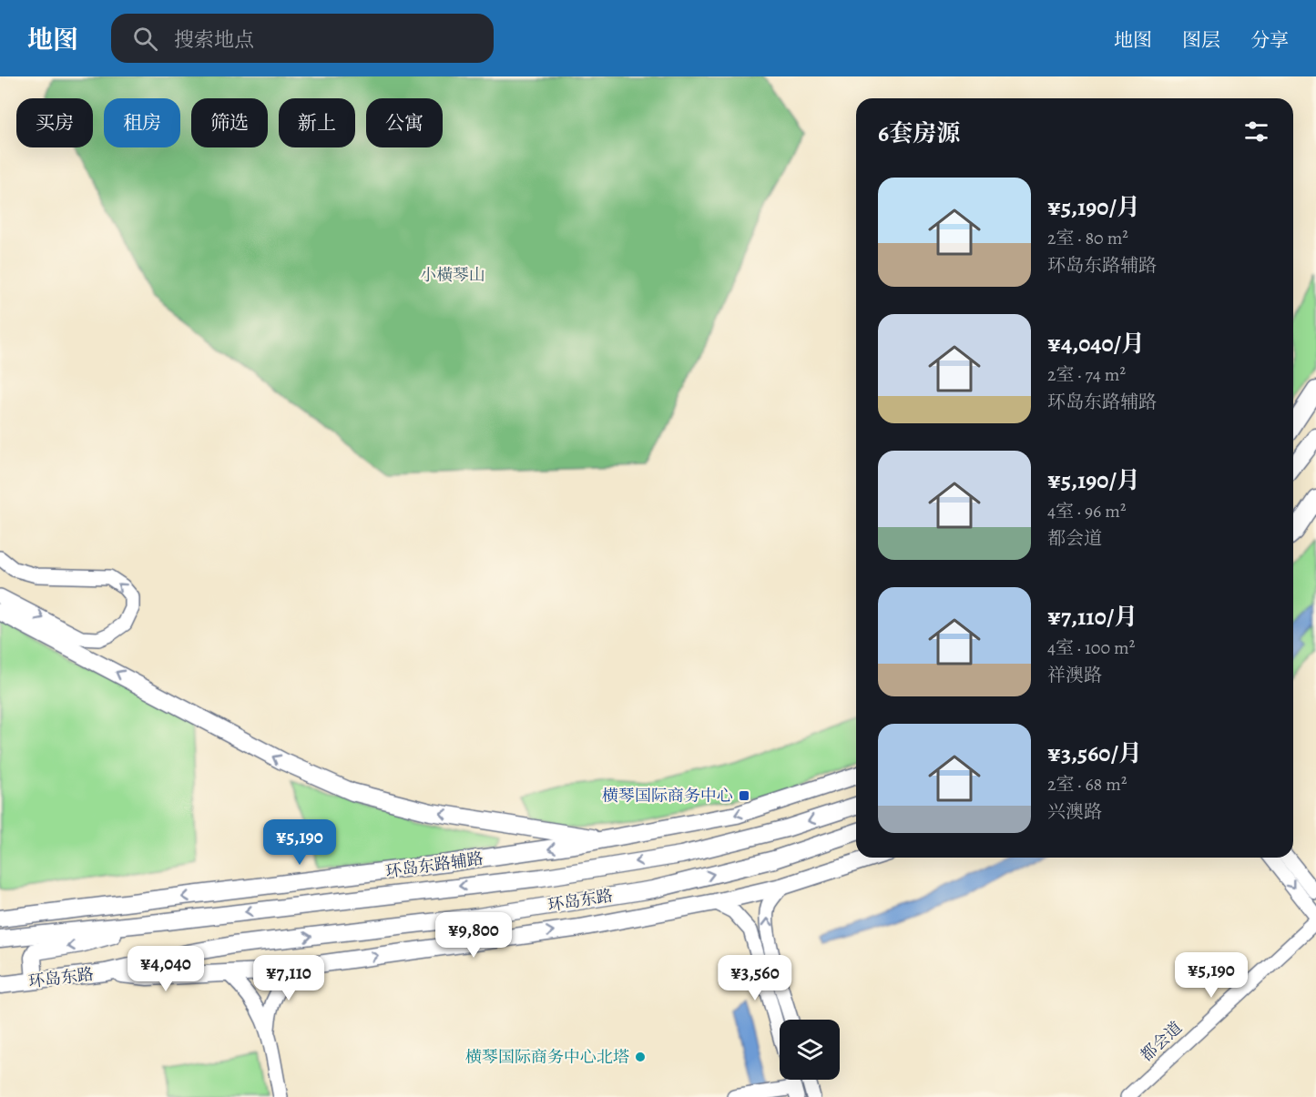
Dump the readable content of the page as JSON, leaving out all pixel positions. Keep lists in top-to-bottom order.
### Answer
{
  "streets": {
    "main road": ["环岛东路辅路", "环岛东路"],
    "street": ["都会道"]
  },
  "parks": ["小橫琴山"],
  "places": {
    "transit": ["横琴国际商务中心"],
    "other": ["横琴国际商务中心北塔"]
  },
  "page": {
    "header": "地图",
    "search": "搜索地点",
    "nav": ["地图", "图层", "分享"],
    "chip": [
      "买房",
      "租房",
      "筛选",
      "新上",
      "公寓"
    ],
    "heading": "6套房源",
    "list": [
      {
        "name": "¥5,190/月",
        "note": "2室 · 80 m² · 环岛东路辅路"
      },
      {
        "name": "¥4,040/月",
        "note": "2室 · 74 m² · 环岛东路辅路"
      },
      {
        "name": "¥5,190/月",
        "note": "4室 · 96 m² · 都会道"
      },
      {
        "name": "¥7,110/月",
        "note": "4室 · 100 m² · 祥澳路"
      },
      {
        "name": "¥3,560/月",
        "note": "2室 · 68 m² · 兴澳路"
      }
    ],
    "price": [
      "¥5,190",
      "¥9,800",
      "¥4,040",
      "¥5,190",
      "¥7,110",
      "¥3,560"
    ]
  }
}
